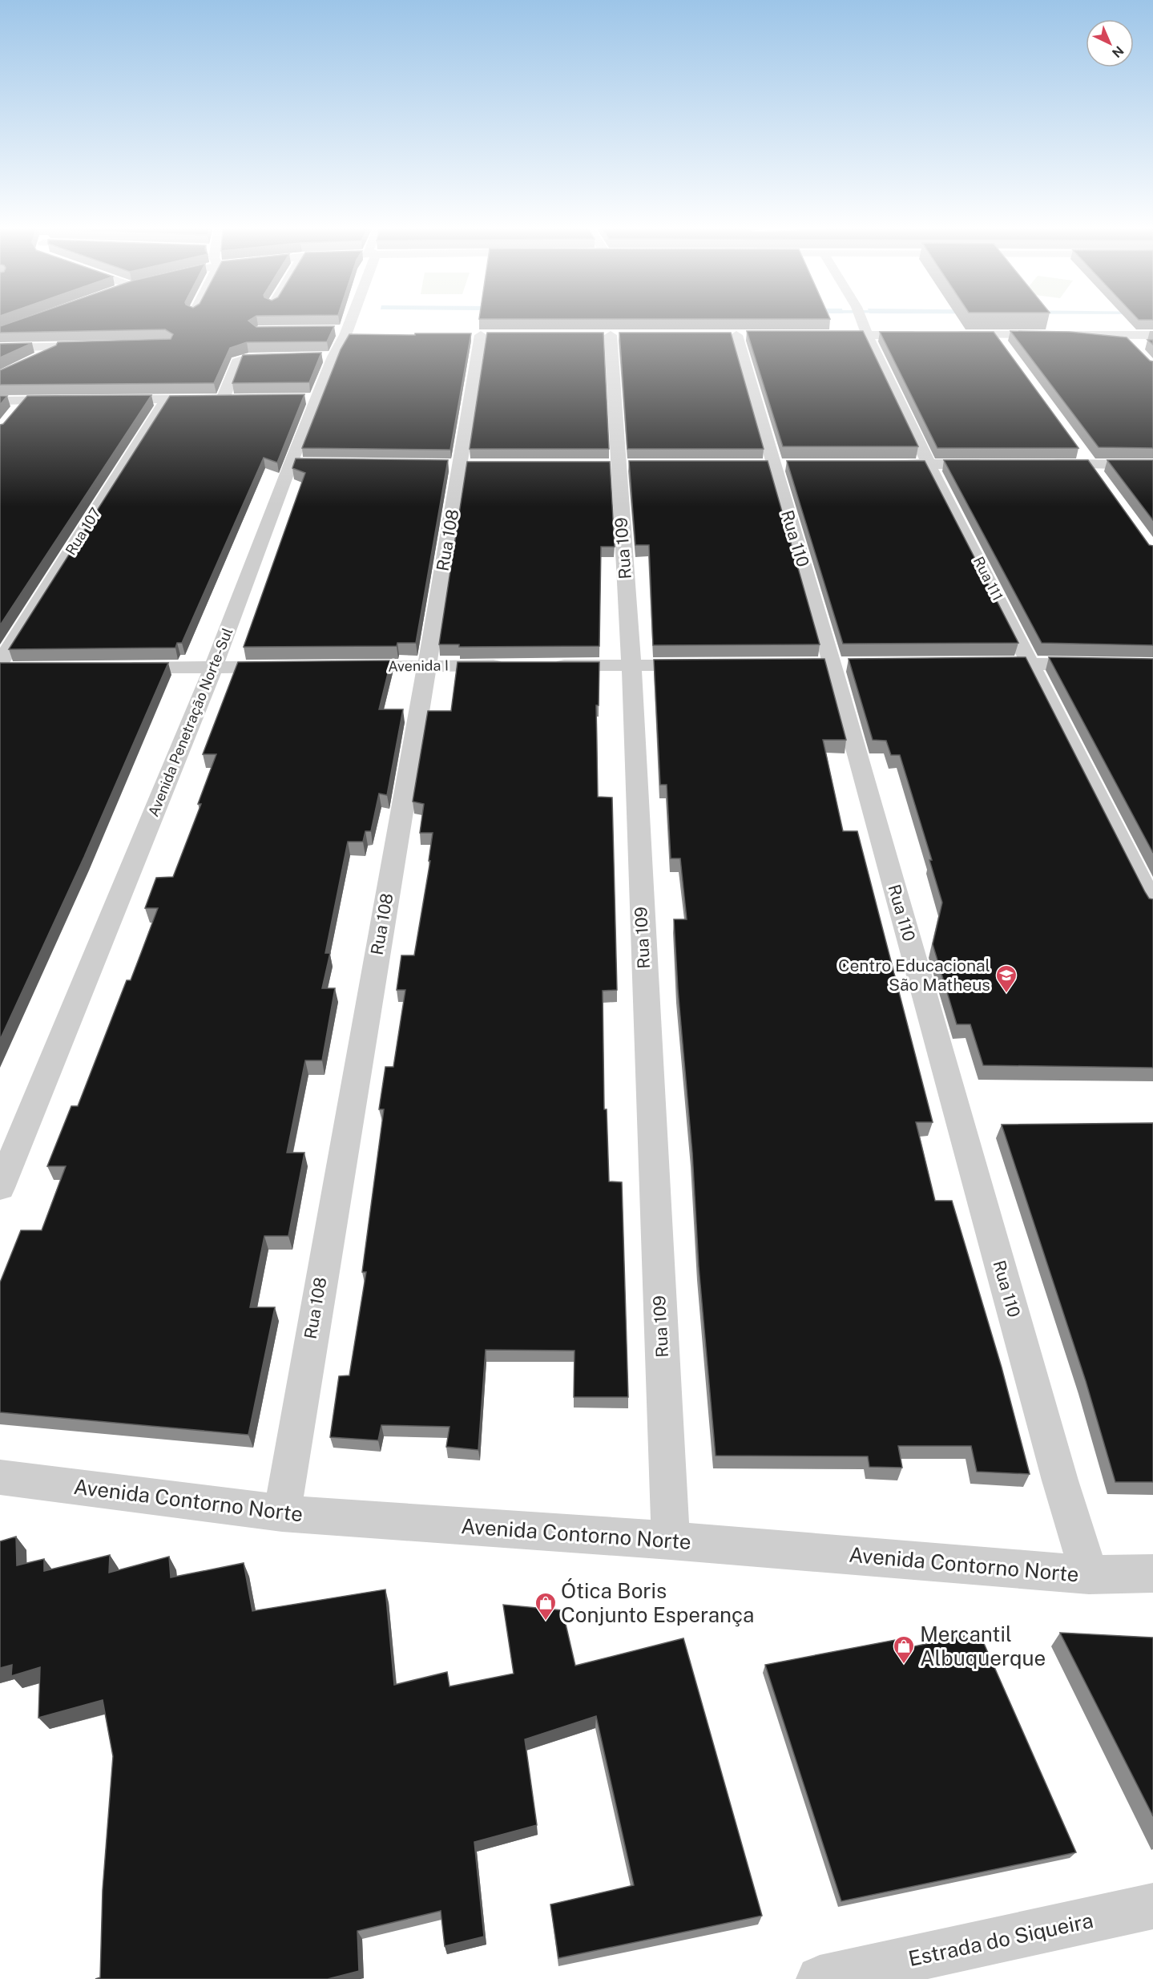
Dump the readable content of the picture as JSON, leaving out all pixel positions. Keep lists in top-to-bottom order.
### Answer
{
  "streets": {
    "street": [
      "Rua 107",
      "Rua 110",
      "Rua 108",
      "Rua 109",
      "Rua 111",
      "Avenida I",
      "Avenida Penetração Norte-Sul",
      "Avenida Contorno Norte",
      "Estrada do Siqueira"
    ]
  },
  "crossings": [
    ["Rua 110", "Avenida Contorno Norte"],
    ["Rua 108", "Avenida I"],
    ["Rua 108", "Avenida Contorno Norte"],
    ["Rua 109", "Avenida Contorno Norte"]
  ],
  "places": {
    "school or university": ["Centro Educacional São Matheus"],
    "shop": ["Ótica Boris Conjunto Esperança", "Mercantil Albuquerque"]
  },
  "north": "bottom right"
}
